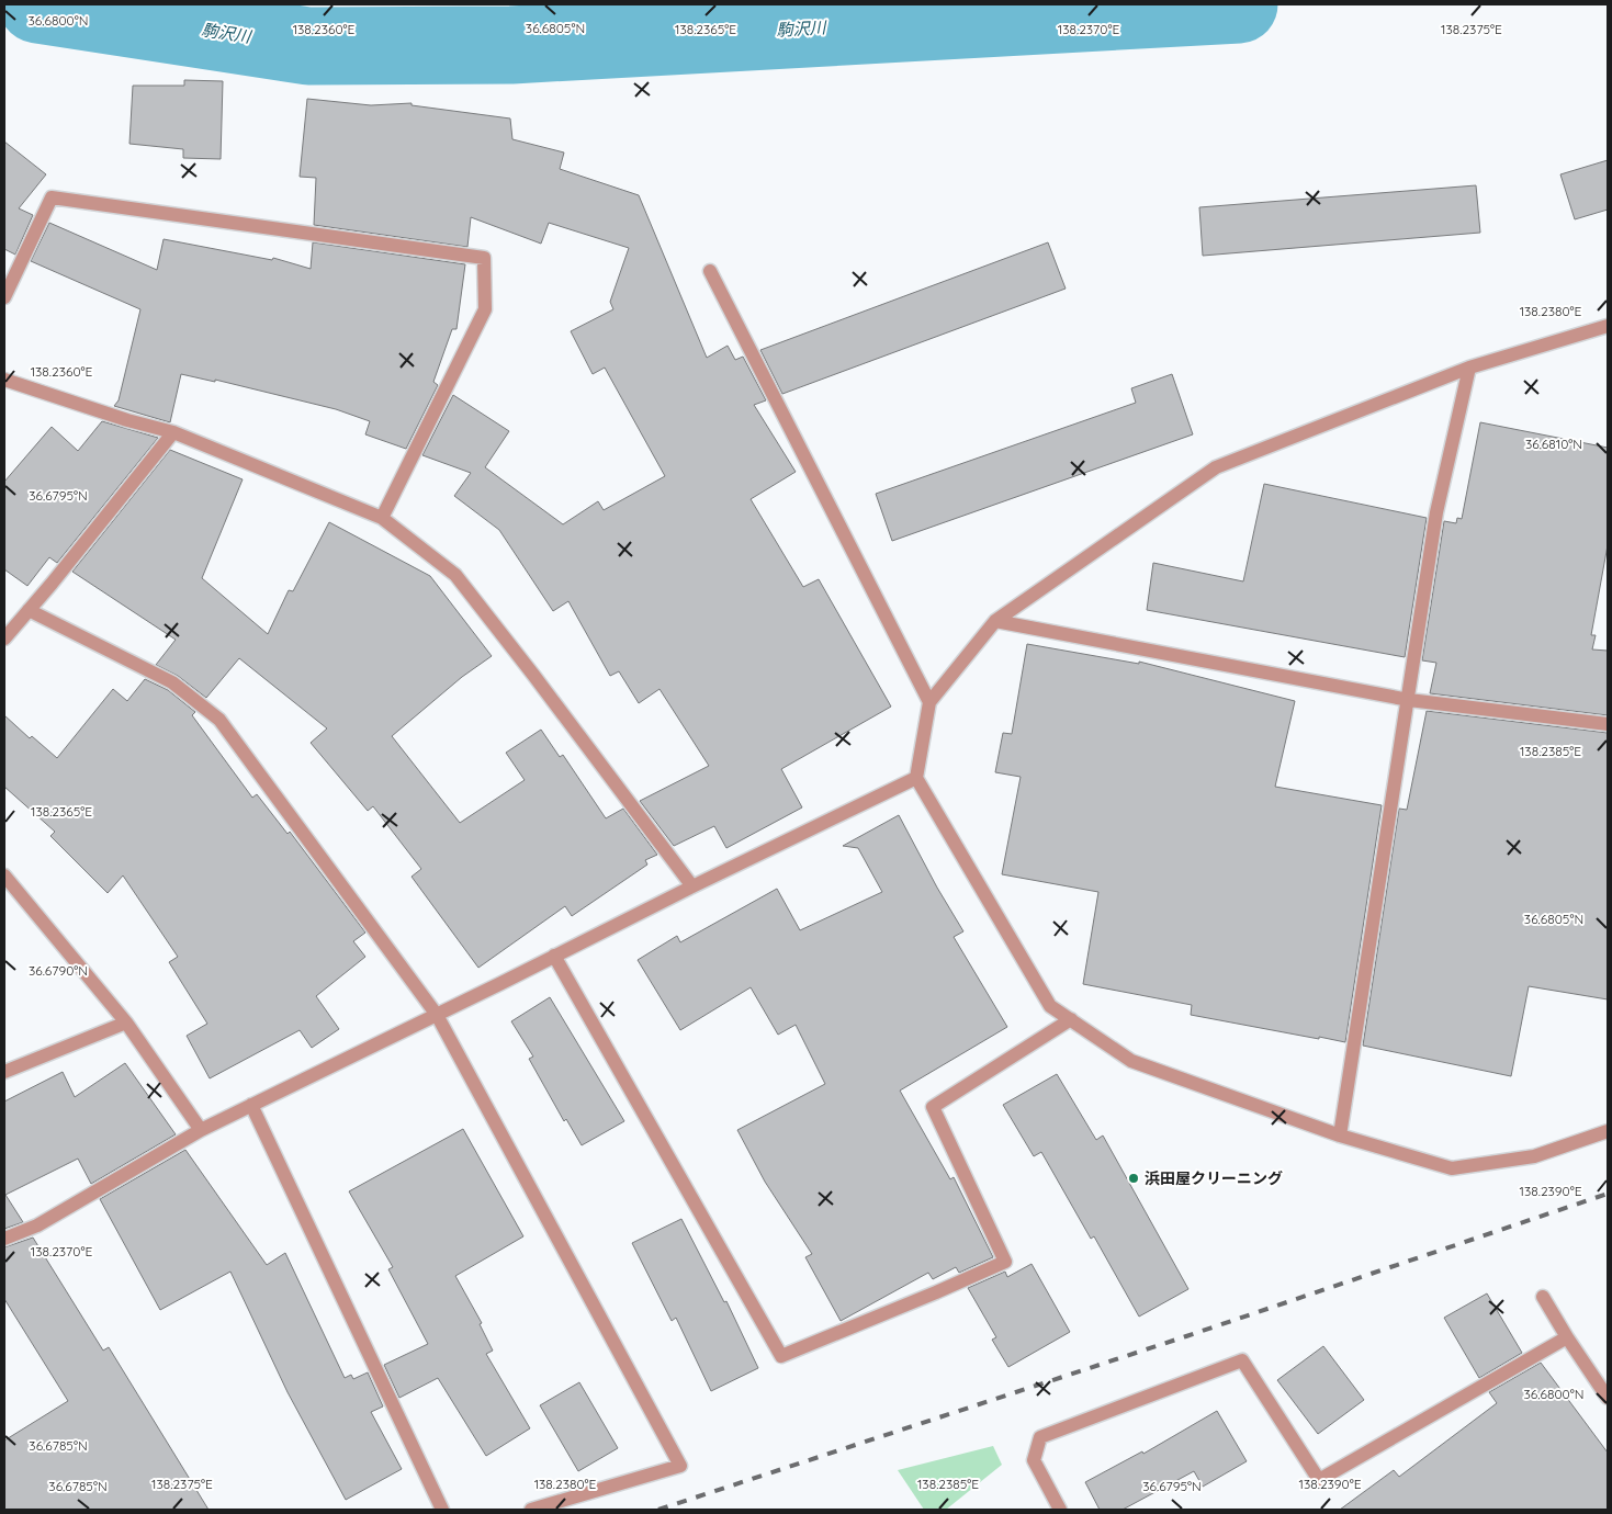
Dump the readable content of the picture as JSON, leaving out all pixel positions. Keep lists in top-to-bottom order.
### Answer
{
  "water": ["駒沢川"],
  "places": ["浜田屋クリーニング"],
  "coordinates": [
    "36.6800°N",
    "36.6805°N",
    "138.2360°E",
    "138.2365°E",
    "138.2370°E",
    "138.2375°E",
    "138.2380°E",
    "36.6810°N",
    "36.6795°N",
    "138.2385°E",
    "36.6790°N",
    "138.2390°E",
    "36.6785°N"
  ]
}
